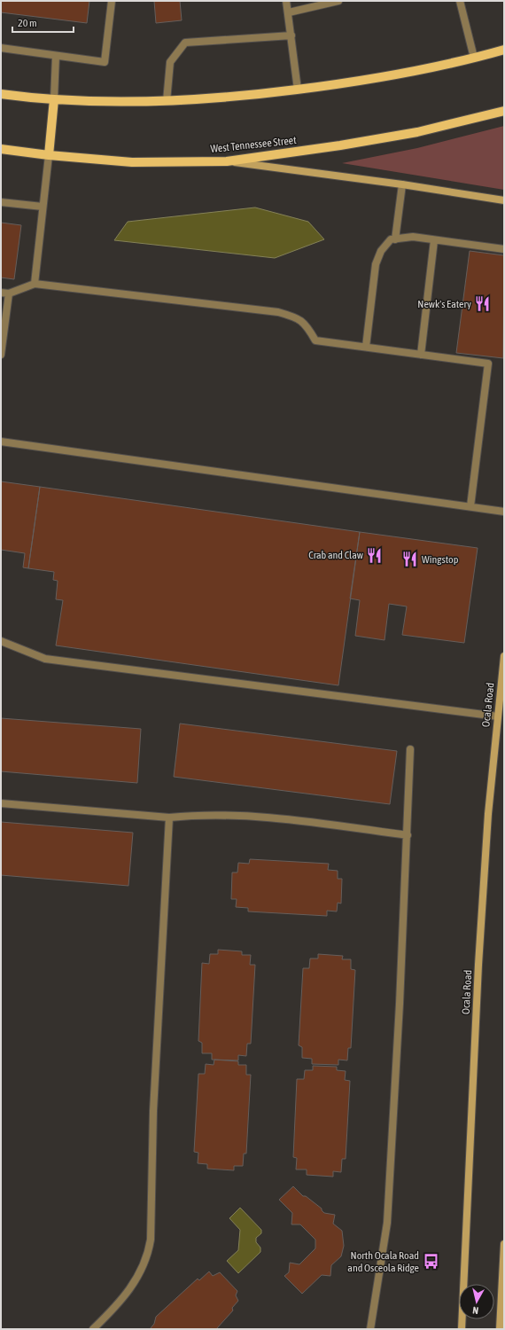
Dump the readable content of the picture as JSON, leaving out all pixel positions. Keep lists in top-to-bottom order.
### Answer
{
  "streets": {
    "main road": ["West Tennessee Street", "Ocala Road"]
  },
  "places": {
    "restaurant": ["Newk's Eatery", "Crab and Claw", "Wingstop"],
    "bus stop": ["North Ocala Road and Osceola Ridge"]
  },
  "scale_bar": "20 m",
  "north": "bottom"
}
